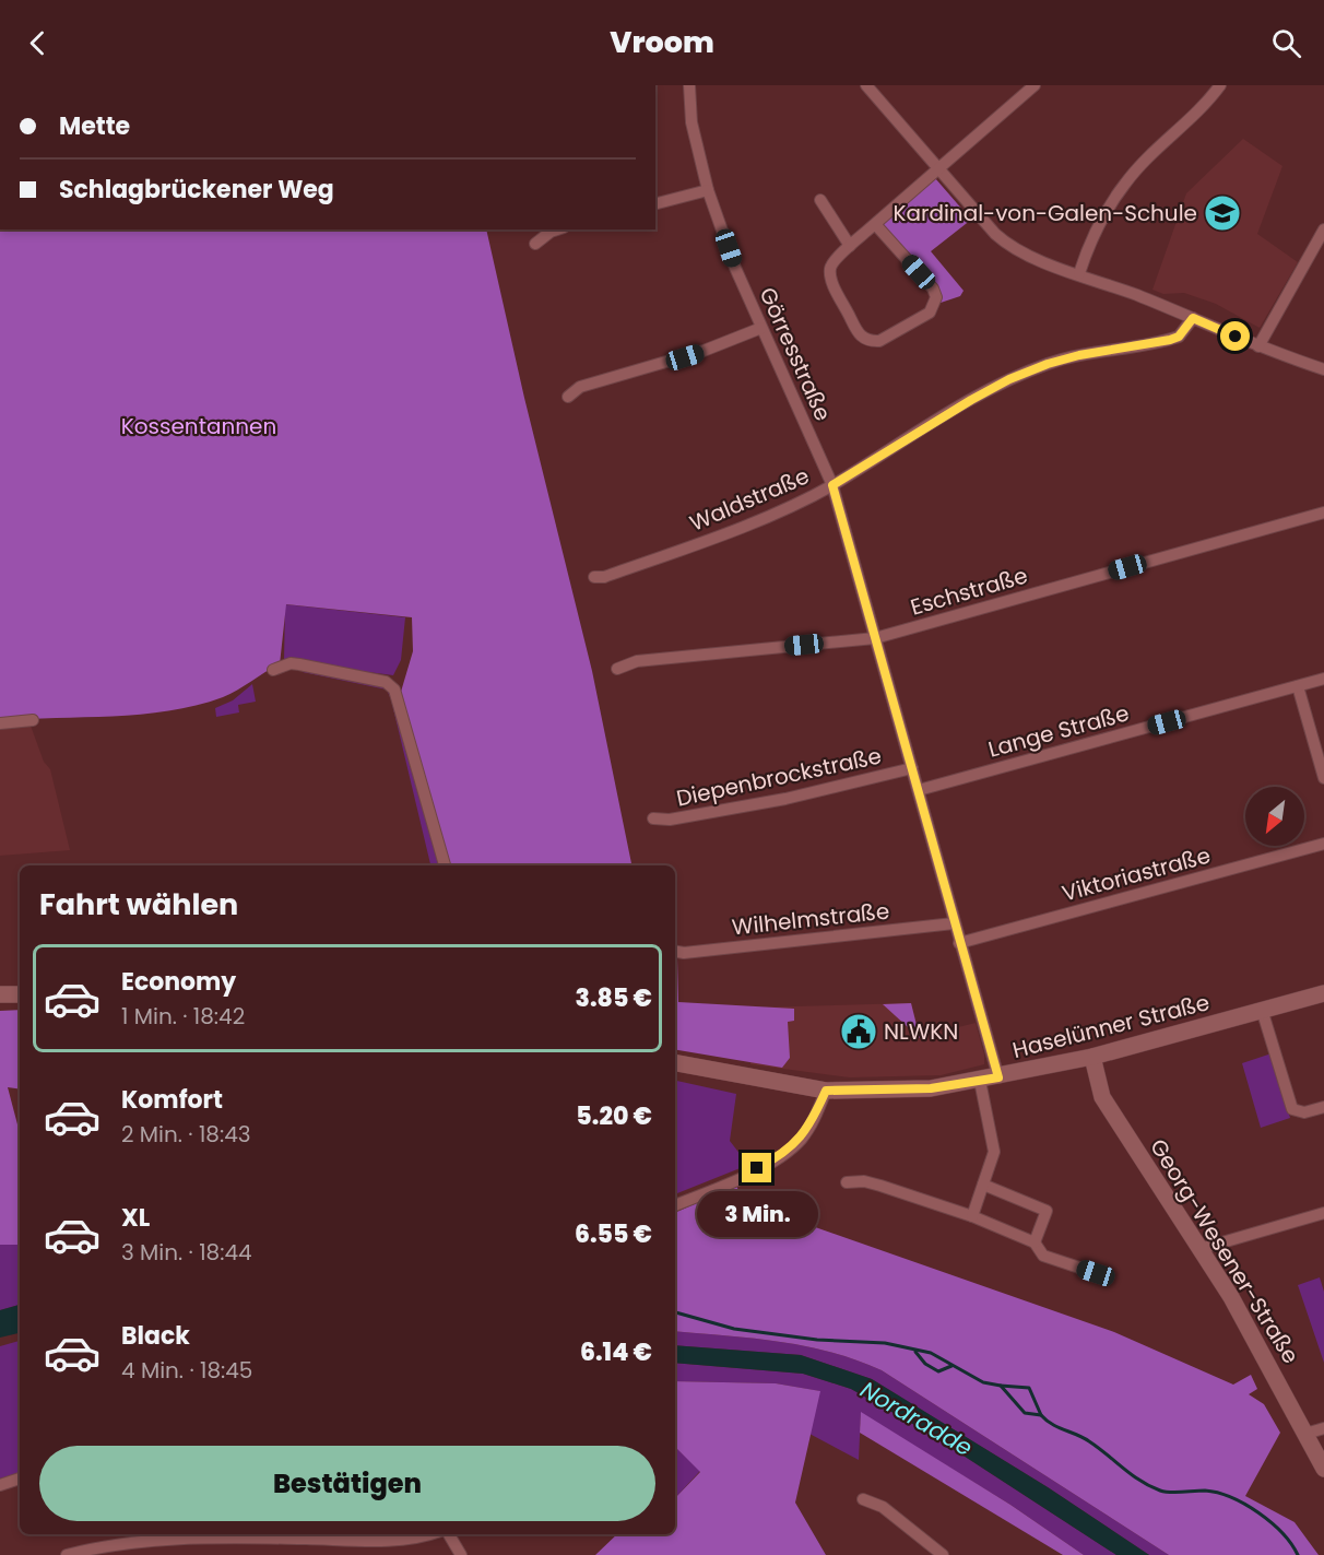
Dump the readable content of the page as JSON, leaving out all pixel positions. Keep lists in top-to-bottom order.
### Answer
{
  "streets": {
    "street": [
      "Görresstraße",
      "Waldstraße",
      "Eschstraße",
      "Lange Straße",
      "Diepenbrockstraße",
      "Viktoriastraße",
      "Wilhelmstraße",
      "Haselünner Straße",
      "Georg-Wesener-Straße"
    ]
  },
  "crossings": [
    ["Görresstraße", "Waldstraße"],
    ["Görresstraße", "Eschstraße"],
    ["Görresstraße", "Lange Straße"],
    ["Görresstraße", "Diepenbrockstraße"],
    ["Görresstraße", "Viktoriastraße"],
    ["Görresstraße", "Wilhelmstraße"],
    ["Görresstraße", "Haselünner Straße"],
    ["Haselünner Straße", "Georg-Wesener-Straße"]
  ],
  "water": ["Nordradde"],
  "parks": ["Kossentannen"],
  "places": {
    "school or university": ["Kardinal-von-Galen-Schule"],
    "public building": ["NLWKN"]
  },
  "north": "bottom left",
  "page": {
    "header": "Vroom",
    "banner": ["Mette", "Schlagbrückener Weg"],
    "heading": "Fahrt wählen",
    "list": [
      {
        "name": "Economy",
        "note": "1 Min. · 18:42",
        "value": "3.85 €"
      },
      {
        "name": "Komfort",
        "note": "2 Min. · 18:43",
        "value": "5.20 €"
      },
      {
        "name": "XL",
        "note": "3 Min. · 18:44",
        "value": "6.55 €"
      },
      {
        "name": "Black",
        "note": "4 Min. · 18:45",
        "value": "6.14 €"
      }
    ],
    "bubble": "3 Min.",
    "buttons": "Bestätigen"
  }
}
